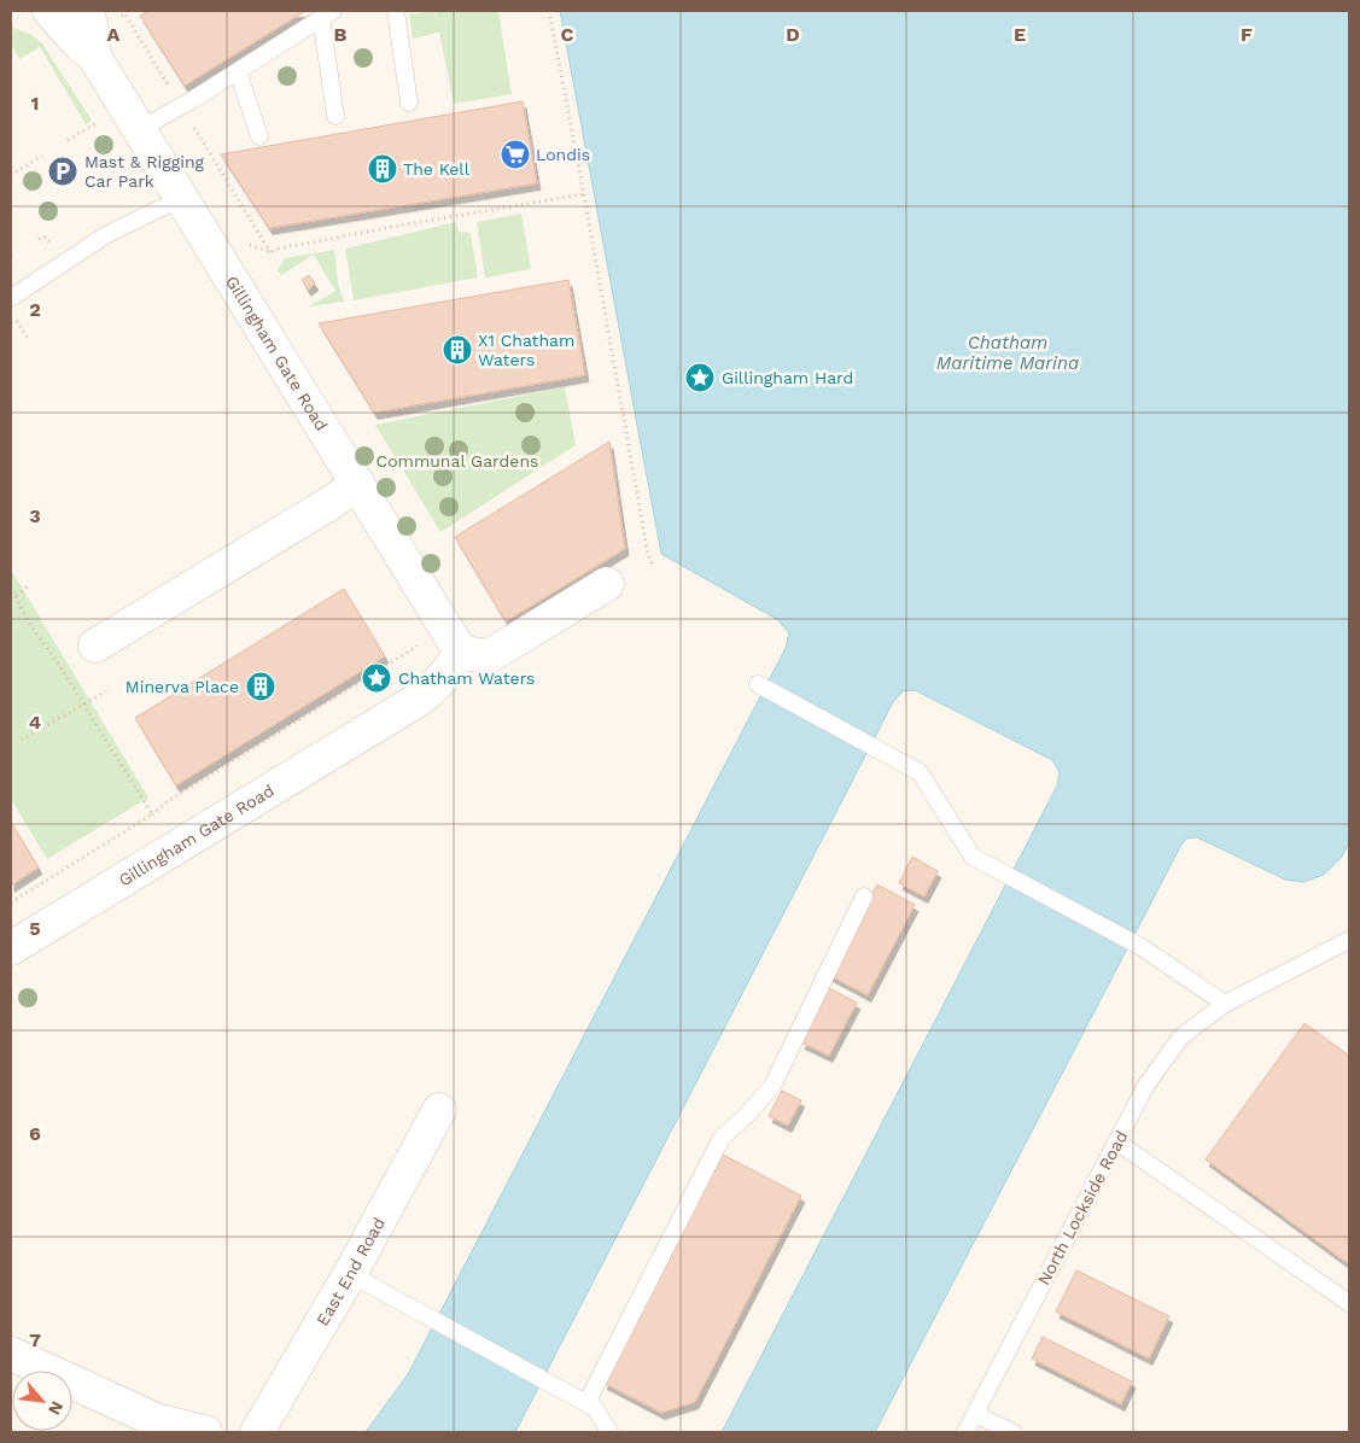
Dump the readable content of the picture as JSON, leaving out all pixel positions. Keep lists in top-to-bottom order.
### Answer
{
  "streets": {
    "street": ["Gillingham Gate Road", "East End Road"],
    "lane": ["North Lockside Road"]
  },
  "water": ["Chatham Maritime Marina"],
  "parks": ["Communal Gardens"],
  "places": {
    "supermarket": ["Londis"],
    "building": ["The Kell", "X1 Chatham Waters", "Minerva Place"],
    "parking": ["Mast & Rigging Car Park"],
    "place": ["Gillingham Hard", "Chatham Waters"]
  },
  "north": "bottom right",
  "grid": {
    "columns": [
      "A",
      "B",
      "C",
      "D",
      "E",
      "F"
    ],
    "rows": [
      "1",
      "2",
      "3",
      "4",
      "5",
      "6",
      "7"
    ]
  }
}
